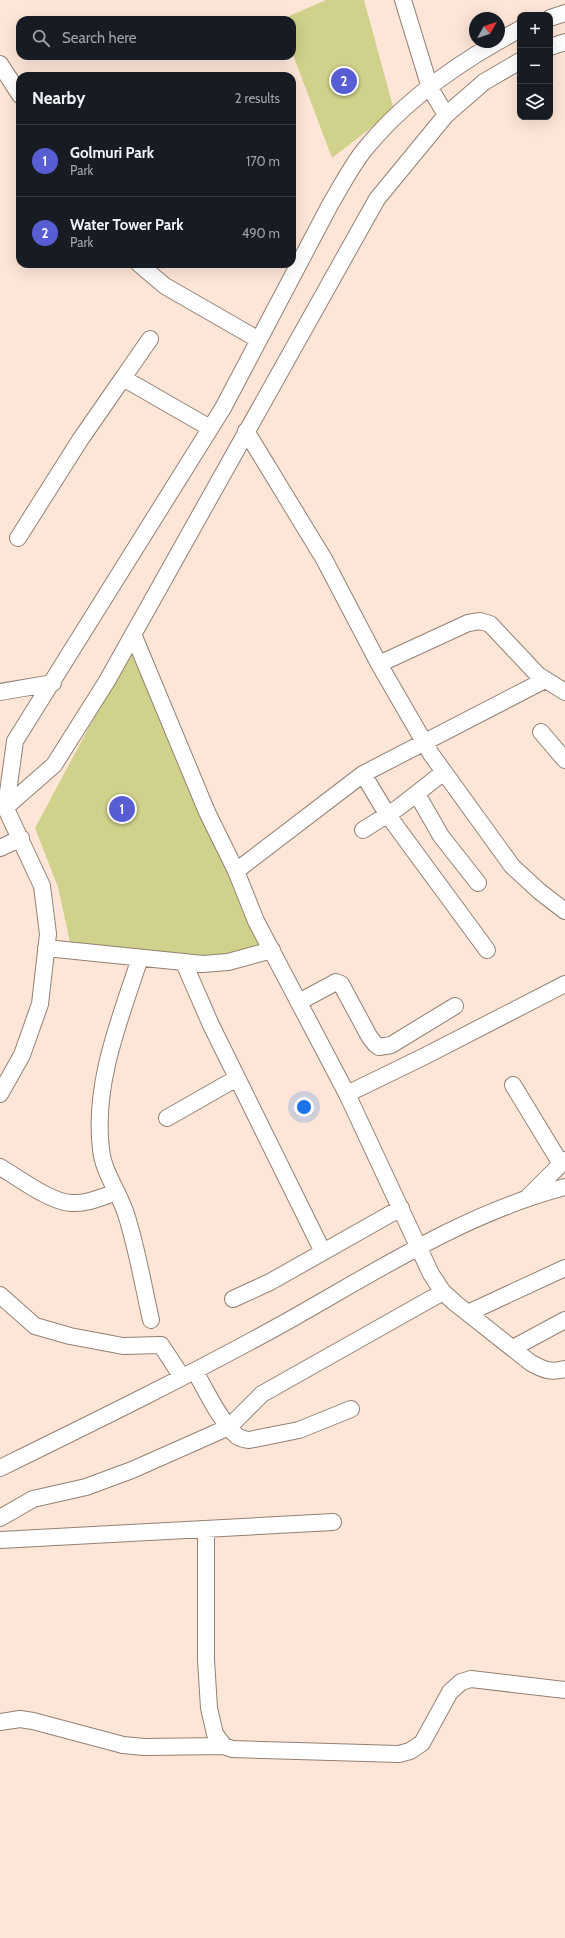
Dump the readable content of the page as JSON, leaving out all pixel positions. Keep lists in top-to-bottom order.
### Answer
{
  "north": "top right",
  "page": {
    "map_buttons": ["+", "−"],
    "search": "Search here",
    "pins": ["2", "1"],
    "heading": ["Nearby", "2 results"],
    "list": [
      {
        "mark": "1",
        "name": "Golmuri Park",
        "note": "Park",
        "value": "170 m"
      },
      {
        "mark": "2",
        "name": "Water Tower Park",
        "note": "Park",
        "value": "490 m"
      }
    ]
  }
}
